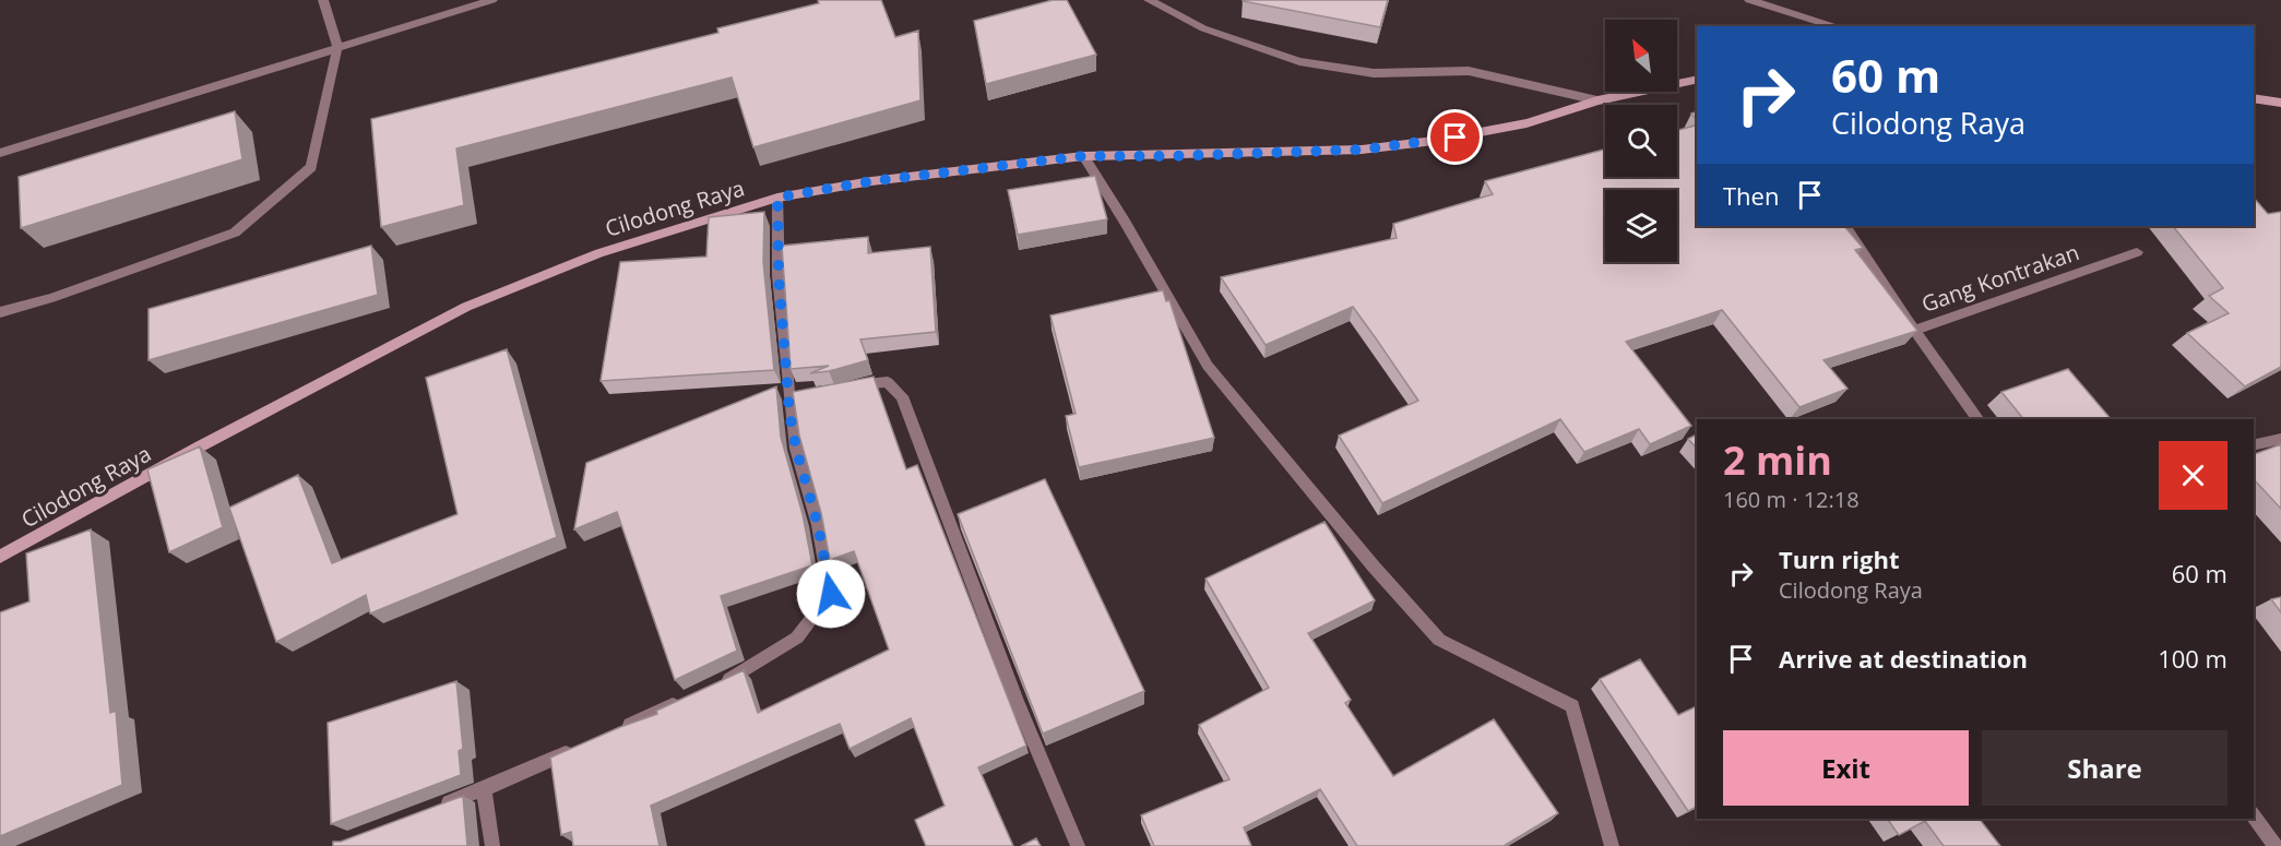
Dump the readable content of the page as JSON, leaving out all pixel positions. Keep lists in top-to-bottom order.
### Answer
{
  "streets": {
    "street": ["Cilodong Raya", "Gang Kontrakan"]
  },
  "north": "top left",
  "page": {
    "turn": ["60 m", "Cilodong Raya"],
    "then": "Then",
    "heading": ["2 min", "160 m · 12:18"],
    "list": [
      {
        "name": "Turn right",
        "note": "Cilodong Raya",
        "value": "60 m"
      },
      {
        "name": "Arrive at destination",
        "value": "100 m"
      }
    ],
    "buttons": ["Exit", "Share"]
  }
}
